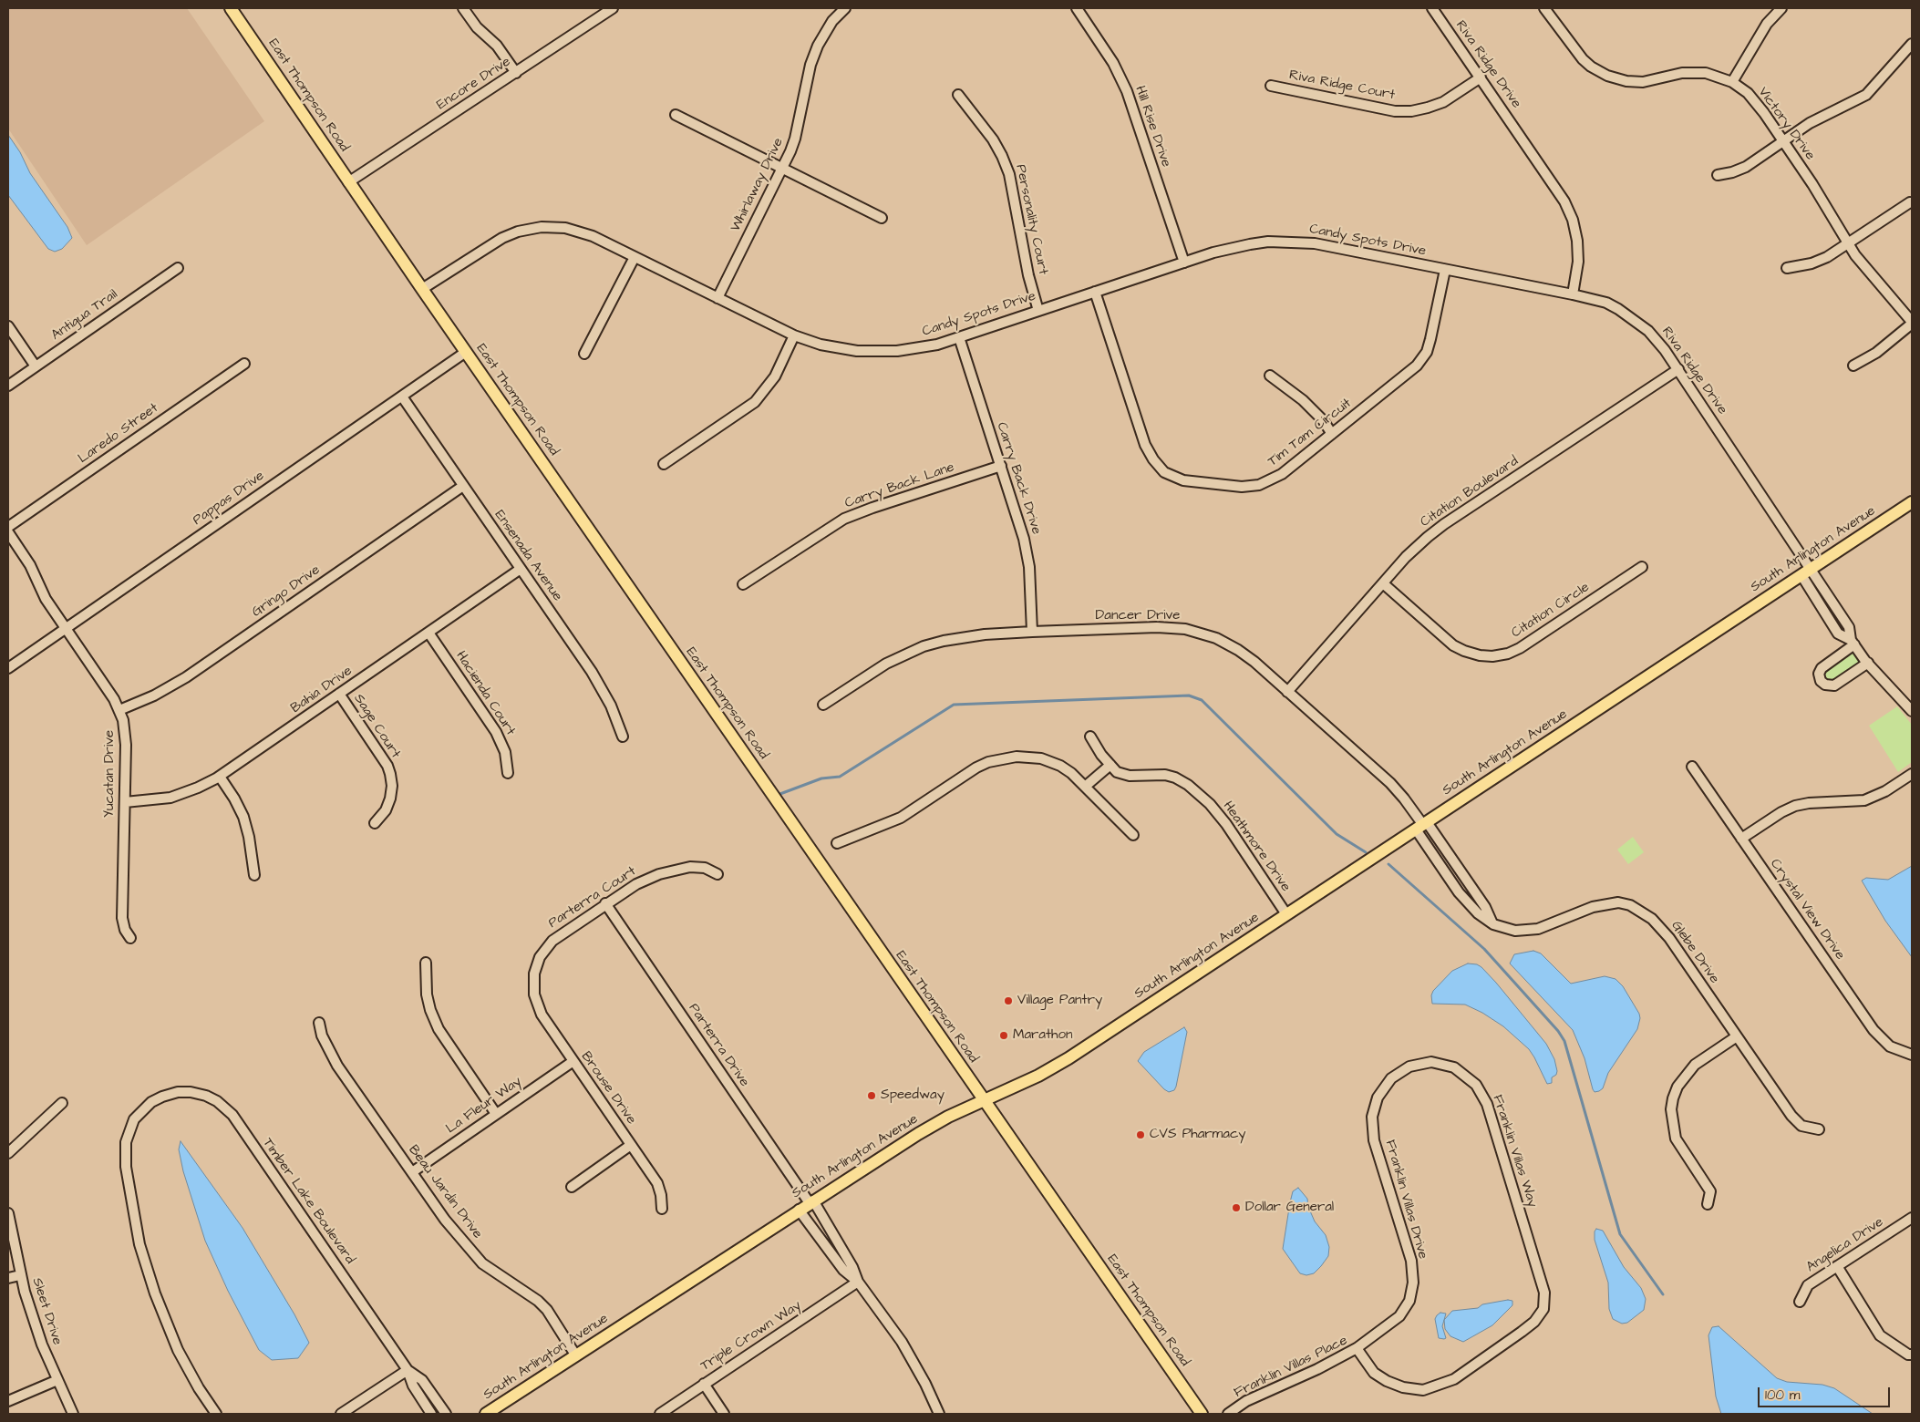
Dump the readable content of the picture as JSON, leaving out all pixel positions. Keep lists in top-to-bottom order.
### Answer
{
  "streets": {
    "main road": ["East Thompson Road", "South Arlington Avenue"],
    "street": [
      "Riva Ridge Drive",
      "Encore Drive",
      "Riva Ridge Court",
      "Victory Drive",
      "Hill Rise Drive",
      "Whirlaway Drive",
      "Personality Court",
      "Candy Spots Drive",
      "Antigua Trail",
      "Tim Tam Circuit",
      "Laredo Street",
      "Carry Back Drive",
      "Carry Back Lane",
      "Citation Boulevard",
      "Pappas Drive",
      "Ensenada Avenue",
      "Gringo Drive",
      "Citation Circle",
      "Dancer Drive",
      "Bahia Drive",
      "Hacienda Court",
      "Sage Court",
      "Yucatan Drive",
      "Heathmore Drive",
      "Parterra Court",
      "Crystal View Drive",
      "Glebe Drive",
      "Parterra Drive",
      "Brouse Drive",
      "La Fleur Way",
      "Franklin Villas Way",
      "Beau Jardin Drive",
      "Franklin Villas Drive",
      "Timber Lake Boulevard",
      "Angelica Drive",
      "Sleet Drive",
      "Triple Crown Way",
      "Franklin Villas Place"
    ]
  },
  "crossings": [
    ["Riva Ridge Drive", "Riva Ridge Court"],
    ["Riva Ridge Drive", "Candy Spots Drive"],
    ["Riva Ridge Drive", "Citation Boulevard"],
    ["Riva Ridge Drive", "South Arlington Avenue"],
    ["Encore Drive", "East Thompson Road"],
    ["East Thompson Road", "Candy Spots Drive"],
    ["East Thompson Road", "Pappas Drive"],
    ["East Thompson Road", "South Arlington Avenue"],
    ["Hill Rise Drive", "Candy Spots Drive"],
    ["Whirlaway Drive", "Candy Spots Drive"],
    ["Personality Court", "Candy Spots Drive"],
    ["Candy Spots Drive", "Tim Tam Circuit"],
    ["Candy Spots Drive", "Carry Back Drive"],
    ["Carry Back Drive", "Carry Back Lane"],
    ["Carry Back Drive", "Dancer Drive"],
    ["Citation Boulevard", "Citation Circle"],
    ["Citation Boulevard", "Dancer Drive"],
    ["Pappas Drive", "Ensenada Avenue"],
    ["Pappas Drive", "Yucatan Drive"],
    ["South Arlington Avenue", "Dancer Drive"],
    ["South Arlington Avenue", "Heathmore Drive"],
    ["South Arlington Avenue", "Glebe Drive"],
    ["South Arlington Avenue", "Parterra Drive"],
    ["South Arlington Avenue", "Beau Jardin Drive"],
    ["Ensenada Avenue", "Gringo Drive"],
    ["Ensenada Avenue", "Bahia Drive"],
    ["Gringo Drive", "Yucatan Drive"],
    ["Dancer Drive", "Glebe Drive"],
    ["Bahia Drive", "Hacienda Court"],
    ["Bahia Drive", "Sage Court"],
    ["Bahia Drive", "Yucatan Drive"],
    ["Parterra Court", "Parterra Drive"],
    ["Parterra Court", "Brouse Drive"],
    ["Parterra Drive", "Triple Crown Way"],
    ["Brouse Drive", "La Fleur Way"],
    ["La Fleur Way", "Beau Jardin Drive"],
    ["Franklin Villas Way", "Franklin Villas Drive"],
    ["Franklin Villas Way", "Franklin Villas Place"],
    ["Franklin Villas Drive", "Franklin Villas Place"]
  ],
  "places": [
    "Village Pantry",
    "Marathon",
    "Speedway",
    "CVS Pharmacy",
    "Dollar General"
  ],
  "scale_bar": "100 m"
}
